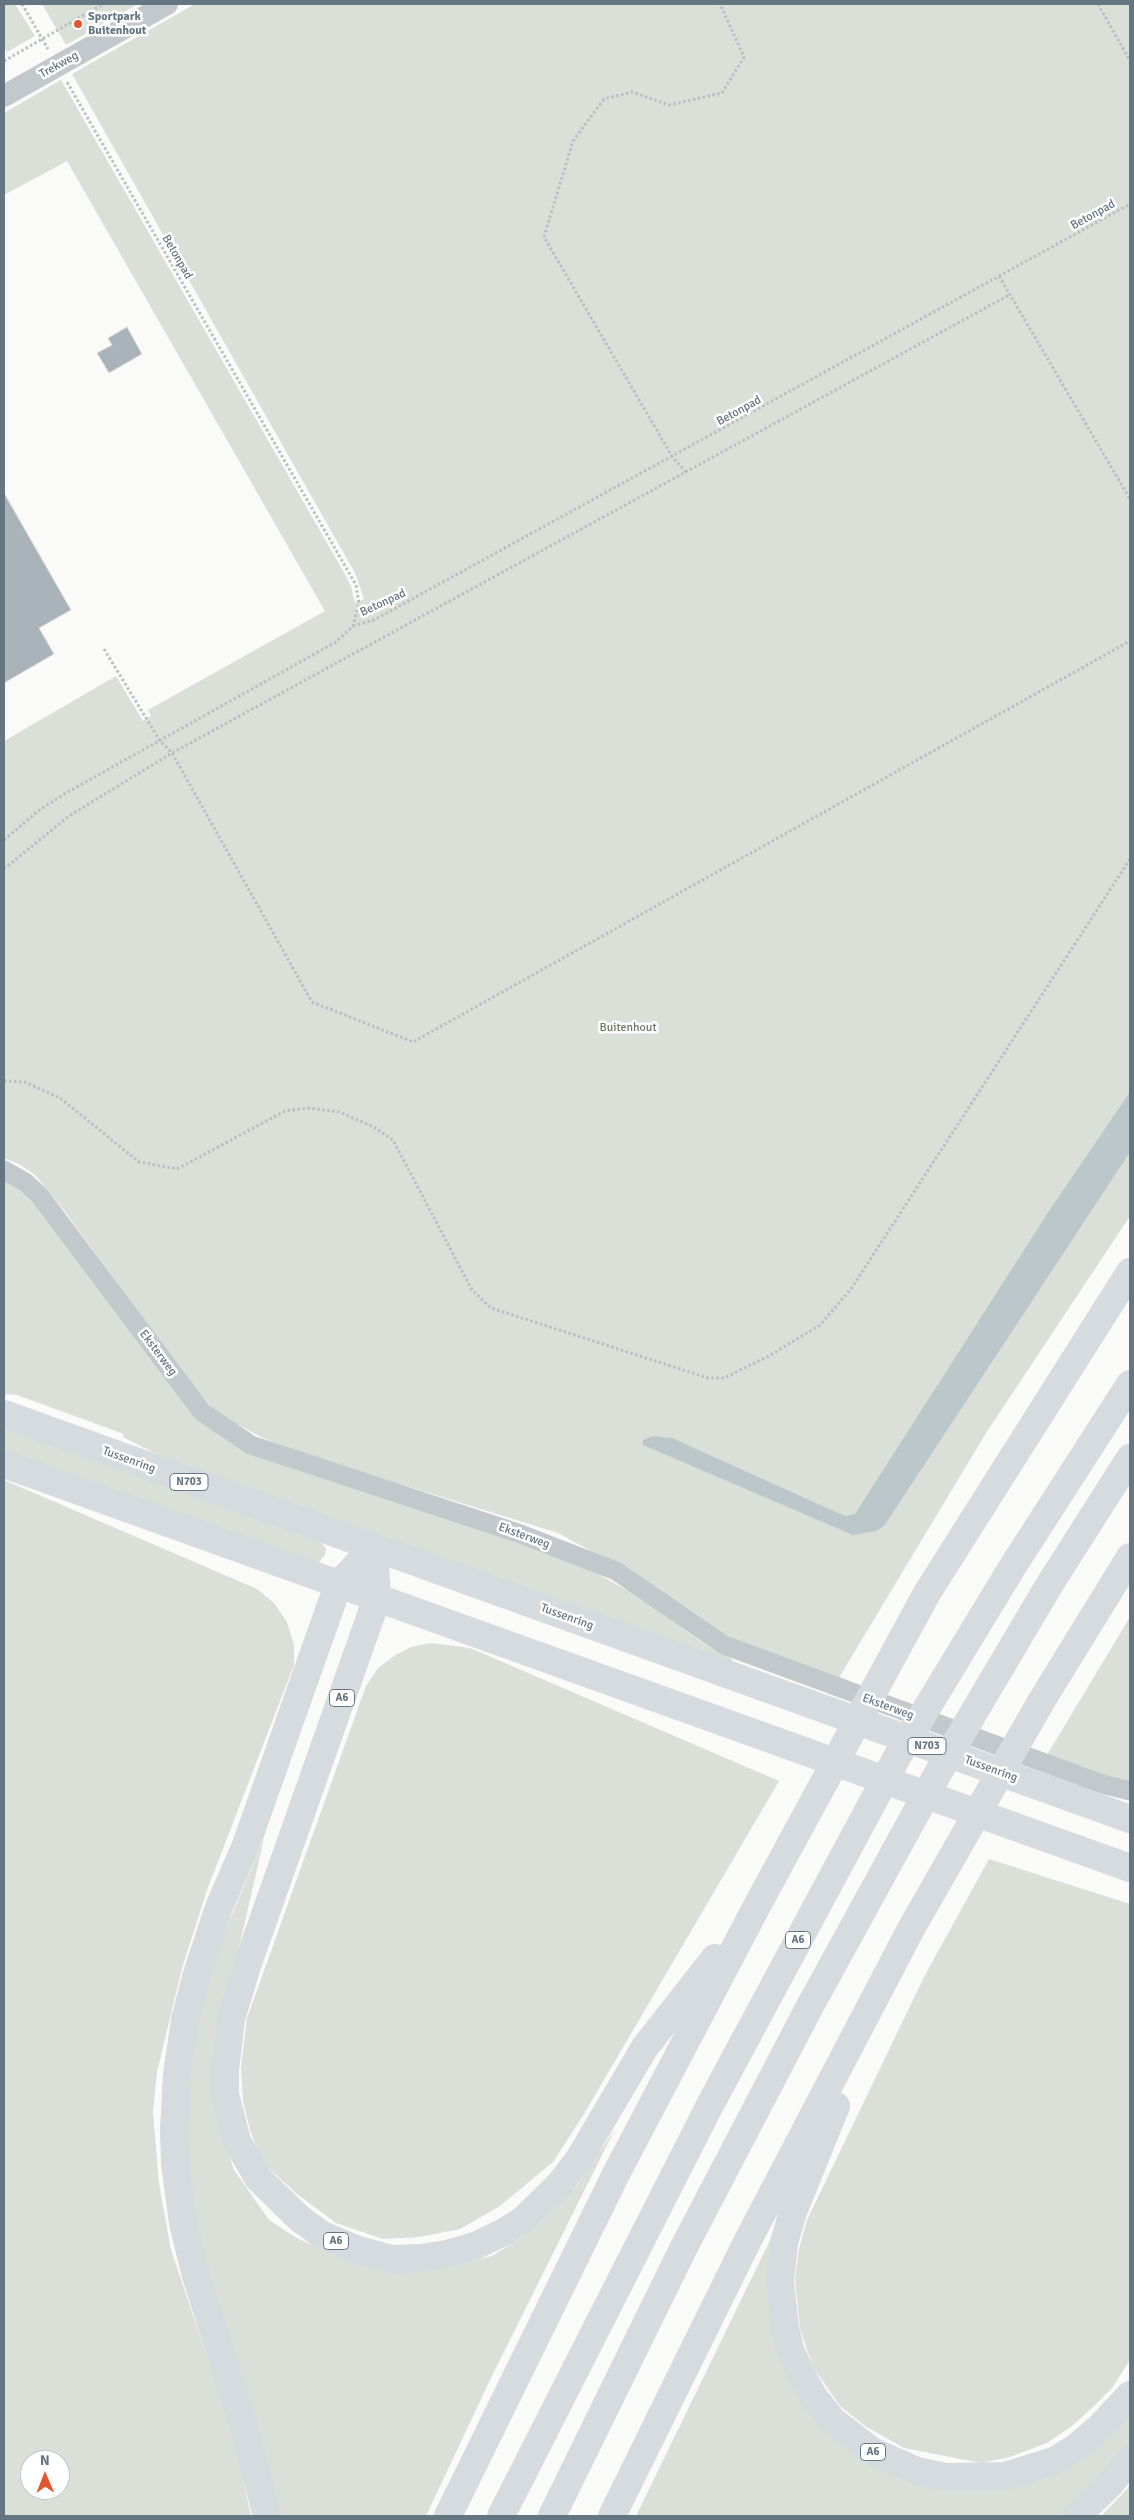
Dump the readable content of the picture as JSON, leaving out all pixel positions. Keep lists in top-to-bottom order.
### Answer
{
  "streets": {
    "highway": ["Tussenring", "N703", "A6"],
    "street": ["Trekweg", "Eksterweg"],
    "path": ["Betonpad"]
  },
  "crossings": [
    ["Trekweg", "Betonpad"],
    ["Eksterweg", "Tussenring"],
    ["Tussenring", "A6"]
  ],
  "parks": ["Buitenhout"],
  "places": ["Sportpark Buitenhout"],
  "north": "top"
}
